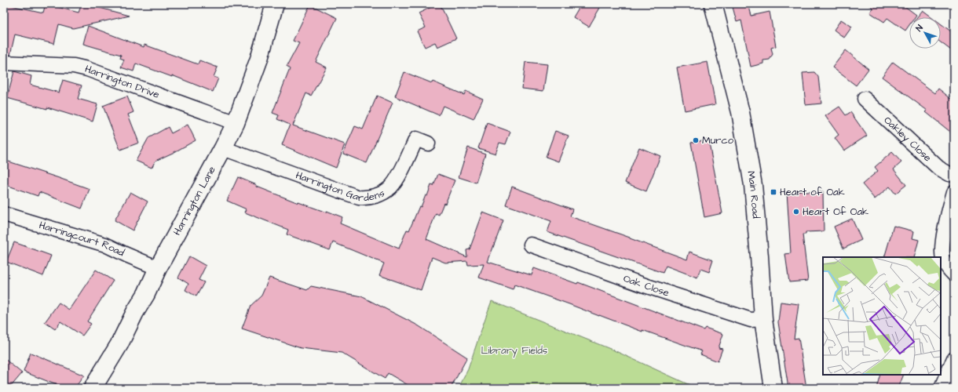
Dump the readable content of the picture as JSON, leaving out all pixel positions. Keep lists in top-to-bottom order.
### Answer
{
  "streets": {
    "street": [
      "Harrington Drive",
      "Oakley Close",
      "Harrington Gardens",
      "Main Road",
      "Harrington Lane",
      "Harringcourt Road",
      "Oak Close"
    ]
  },
  "crossings": [
    ["Harrington Drive", "Harrington Lane"],
    ["Harrington Gardens", "Harrington Lane"],
    ["Main Road", "Oak Close"],
    ["Harrington Lane", "Harringcourt Road"]
  ],
  "parks": ["Library Fields"],
  "places": {
    "other": ["Murco", "Heart Of Oak"],
    "transit": ["Heart of Oak"]
  },
  "north": "top left"
}
